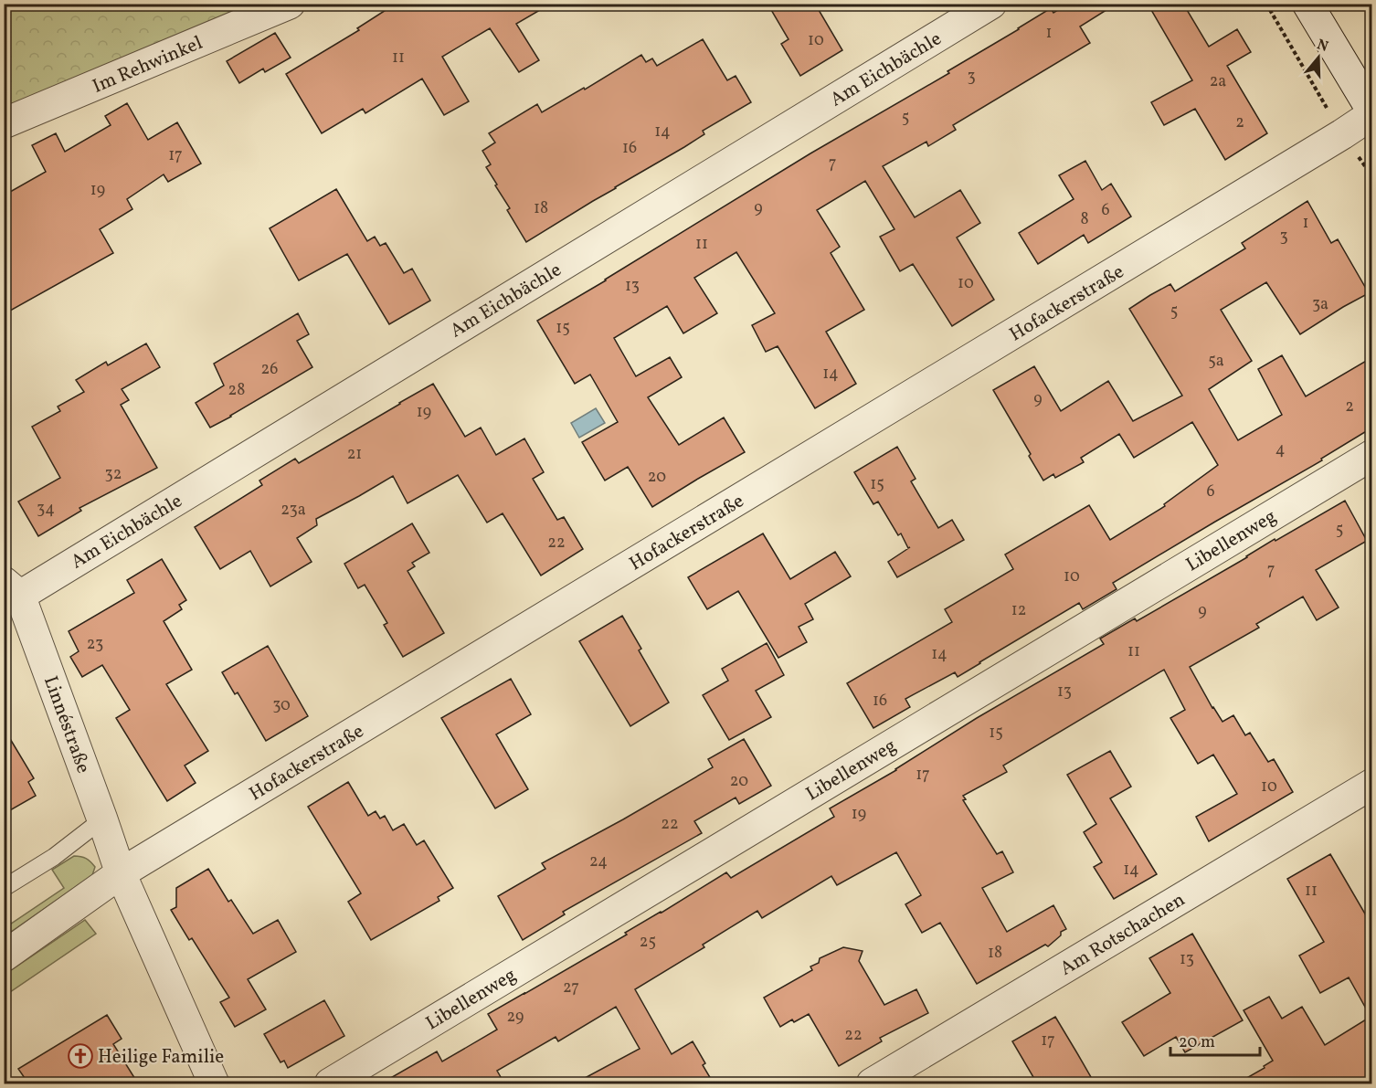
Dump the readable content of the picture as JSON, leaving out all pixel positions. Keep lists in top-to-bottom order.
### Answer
{
  "streets": {
    "street": [
      "Im Rehwinkel",
      "Am Eichbächle",
      "Hofackerstraße",
      "Libellenweg",
      "Linnéstraße",
      "Am Rotschachen"
    ]
  },
  "crossings": [
    ["Am Eichbächle", "Linnéstraße"],
    ["Hofackerstraße", "Linnéstraße"]
  ],
  "places": {
    "church": ["Heilige Familie"]
  },
  "house_numbers": [
    "1",
    "10",
    "11",
    "3",
    "2a",
    "5",
    "2",
    "14",
    "16",
    "17",
    "7",
    "19",
    "18",
    "9",
    "6",
    "8",
    "1",
    "3",
    "11",
    "10",
    "13",
    "3a",
    "5",
    "15",
    "5a",
    "26",
    "14",
    "28",
    "9",
    "2",
    "19",
    "4",
    "21",
    "32",
    "20",
    "15",
    "6",
    "34",
    "23a",
    "5",
    "22",
    "7",
    "10",
    "12",
    "9",
    "23",
    "11",
    "14",
    "13",
    "16",
    "30",
    "15",
    "17",
    "20",
    "10",
    "19",
    "22",
    "24",
    "14",
    "11",
    "25",
    "18",
    "13",
    "27",
    "29",
    "22",
    "17"
  ],
  "scale_bar": "20 m",
  "north": "top"
}
